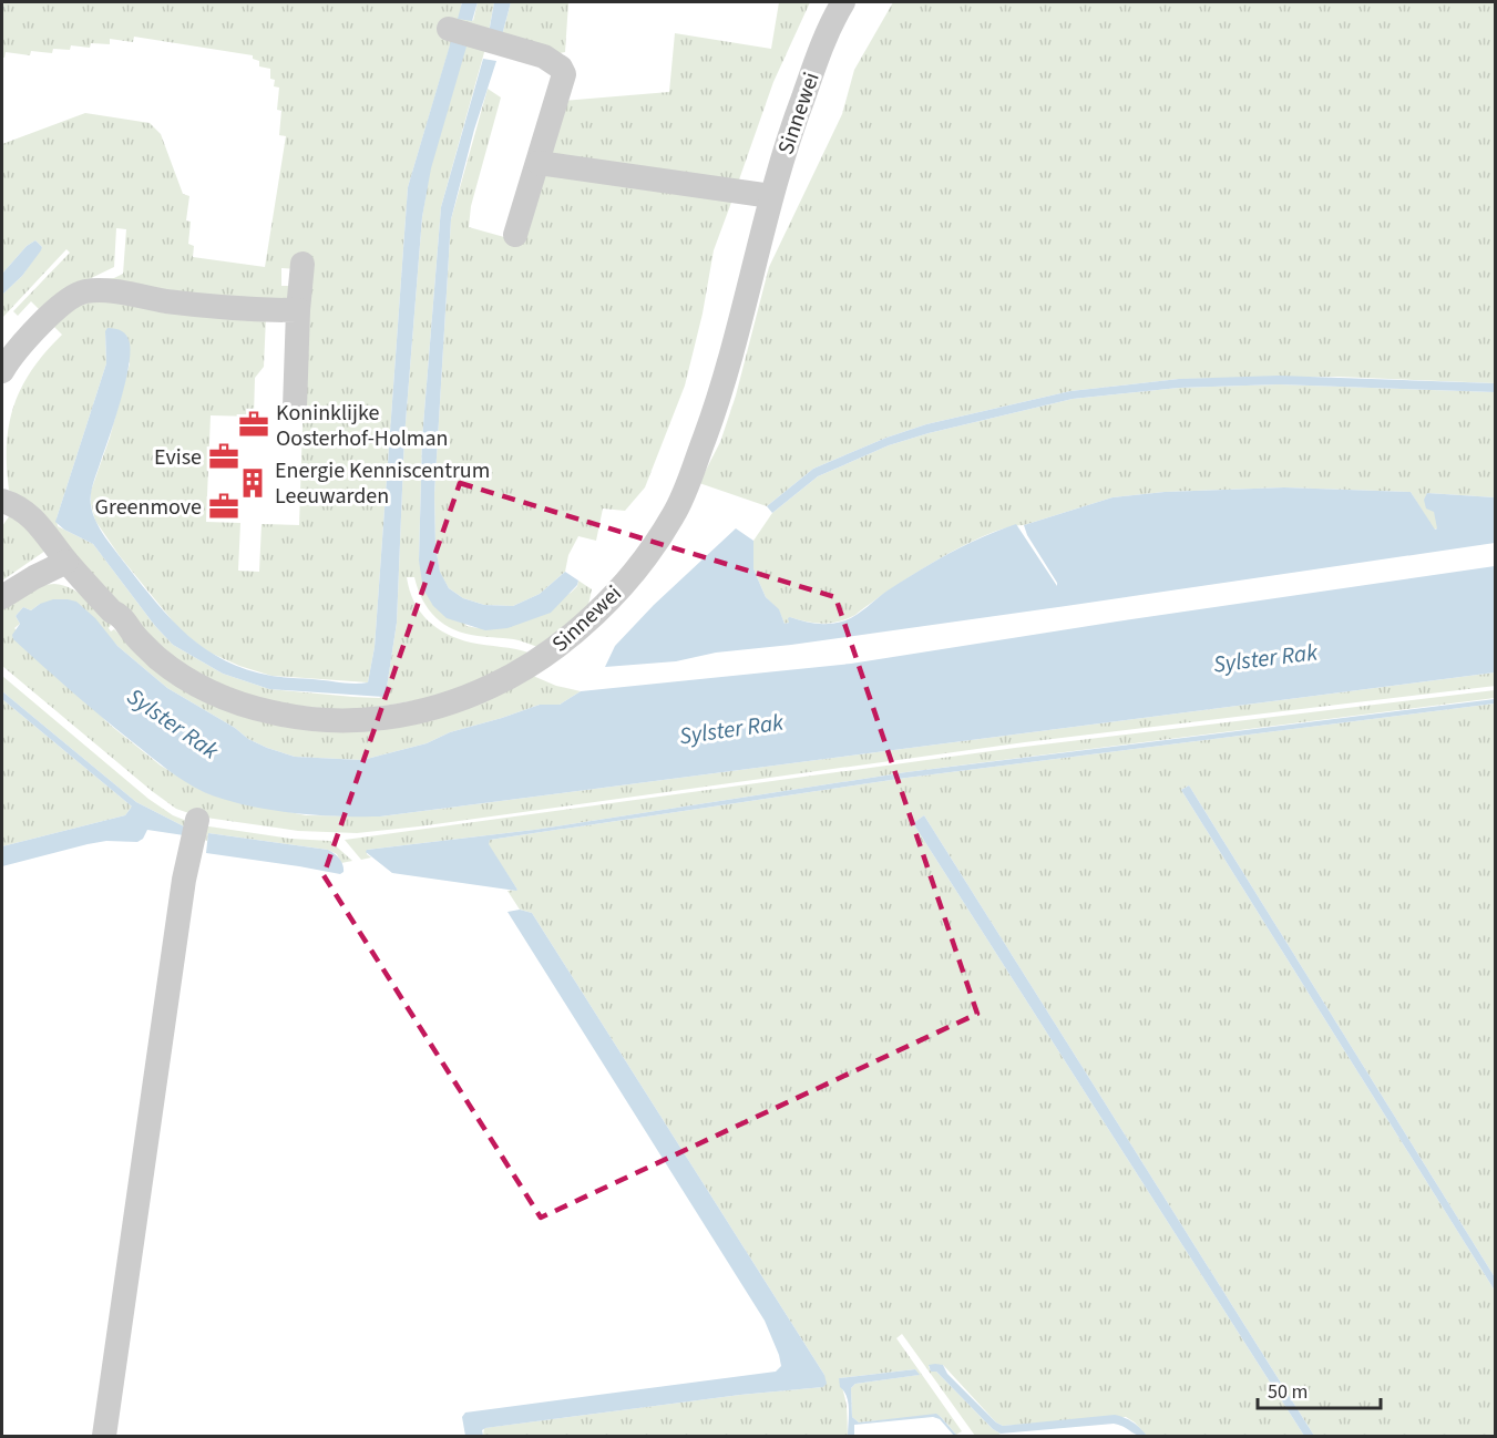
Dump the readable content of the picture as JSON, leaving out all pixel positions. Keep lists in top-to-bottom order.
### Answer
{
  "streets": {
    "street": ["Sinnewei"]
  },
  "water": ["Sylster Rak"],
  "places": {
    "office": ["Koninklijke Oosterhof-Holman", "Evise", "Greenmove"],
    "building": ["Energie Kenniscentrum Leeuwarden"]
  },
  "scale_bar": "50 m"
}
